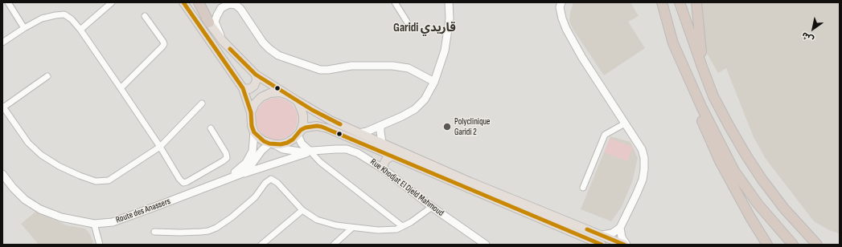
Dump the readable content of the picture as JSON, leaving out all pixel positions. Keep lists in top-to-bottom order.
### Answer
{
  "streets": {
    "street": ["Rue Khodjat El Djeld Mahmoud", "Route des Anassers"]
  },
  "districts": ["Garidi قاريدي"],
  "places": ["Polyclinique Garidi 2"],
  "north": "bottom left"
}
